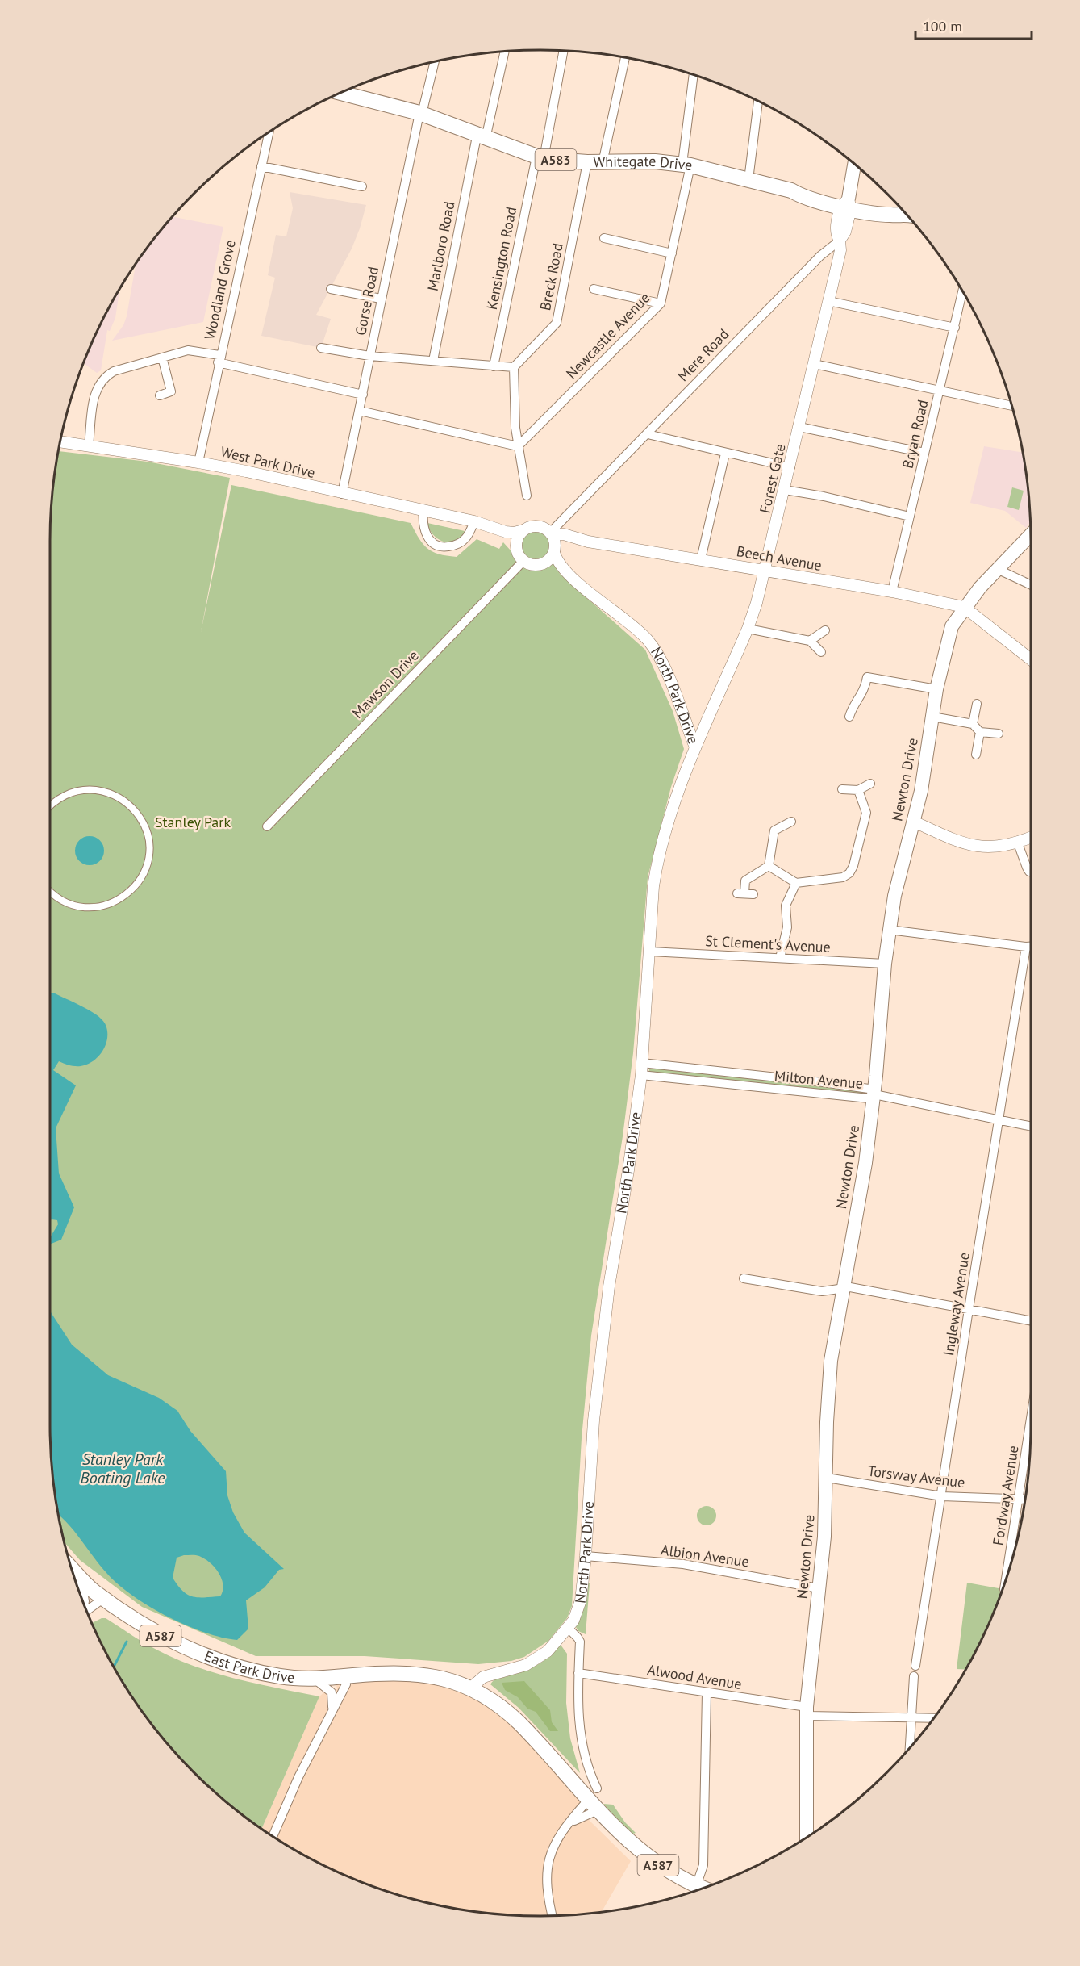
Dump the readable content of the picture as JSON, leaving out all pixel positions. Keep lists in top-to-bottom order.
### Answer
{
  "streets": {
    "main road": [
      "A583",
      "Whitegate Drive",
      "Newton Drive",
      "A587",
      "East Park Drive"
    ],
    "street": [
      "Marlboro Road",
      "Kensington Road",
      "Breck Road",
      "Woodland Grove",
      "Gorse Road",
      "Newcastle Avenue",
      "Mere Road",
      "Bryan Road",
      "West Park Drive",
      "Forest Gate",
      "Beech Avenue",
      "Mawson Drive",
      "North Park Drive",
      "St Clement's Avenue",
      "Milton Avenue",
      "Ingleway Avenue",
      "Torsway Avenue",
      "Fordway Avenue",
      "Albion Avenue",
      "Alwood Avenue"
    ]
  },
  "crossings": [
    ["Whitegate Drive", "Marlboro Road"],
    ["Whitegate Drive", "Kensington Road"],
    ["Whitegate Drive", "Breck Road"],
    ["Whitegate Drive", "Gorse Road"],
    ["Whitegate Drive", "Newcastle Avenue"],
    ["Woodland Grove", "West Park Drive"],
    ["Gorse Road", "West Park Drive"],
    ["Mere Road", "West Park Drive"],
    ["Mere Road", "Forest Gate"],
    ["Mere Road", "Beech Avenue"],
    ["Mere Road", "Mawson Drive"],
    ["Mere Road", "North Park Drive"],
    ["Bryan Road", "Beech Avenue"],
    ["West Park Drive", "Beech Avenue"],
    ["West Park Drive", "Mawson Drive"],
    ["West Park Drive", "North Park Drive"],
    ["Forest Gate", "Beech Avenue"],
    ["Forest Gate", "North Park Drive"],
    ["Beech Avenue", "Mawson Drive"],
    ["Beech Avenue", "North Park Drive"],
    ["Beech Avenue", "Newton Drive"],
    ["Mawson Drive", "North Park Drive"],
    ["North Park Drive", "St Clement's Avenue"],
    ["North Park Drive", "Milton Avenue"],
    ["North Park Drive", "Albion Avenue"],
    ["Newton Drive", "St Clement's Avenue"],
    ["Newton Drive", "Milton Avenue"],
    ["Newton Drive", "Torsway Avenue"],
    ["Newton Drive", "Albion Avenue"],
    ["Newton Drive", "Alwood Avenue"],
    ["Ingleway Avenue", "Torsway Avenue"],
    ["Torsway Avenue", "Fordway Avenue"],
    ["A587", "East Park Drive"]
  ],
  "water": ["Stanley Park Boating Lake"],
  "parks": ["Stanley Park"],
  "scale_bar": "100 m"
}
